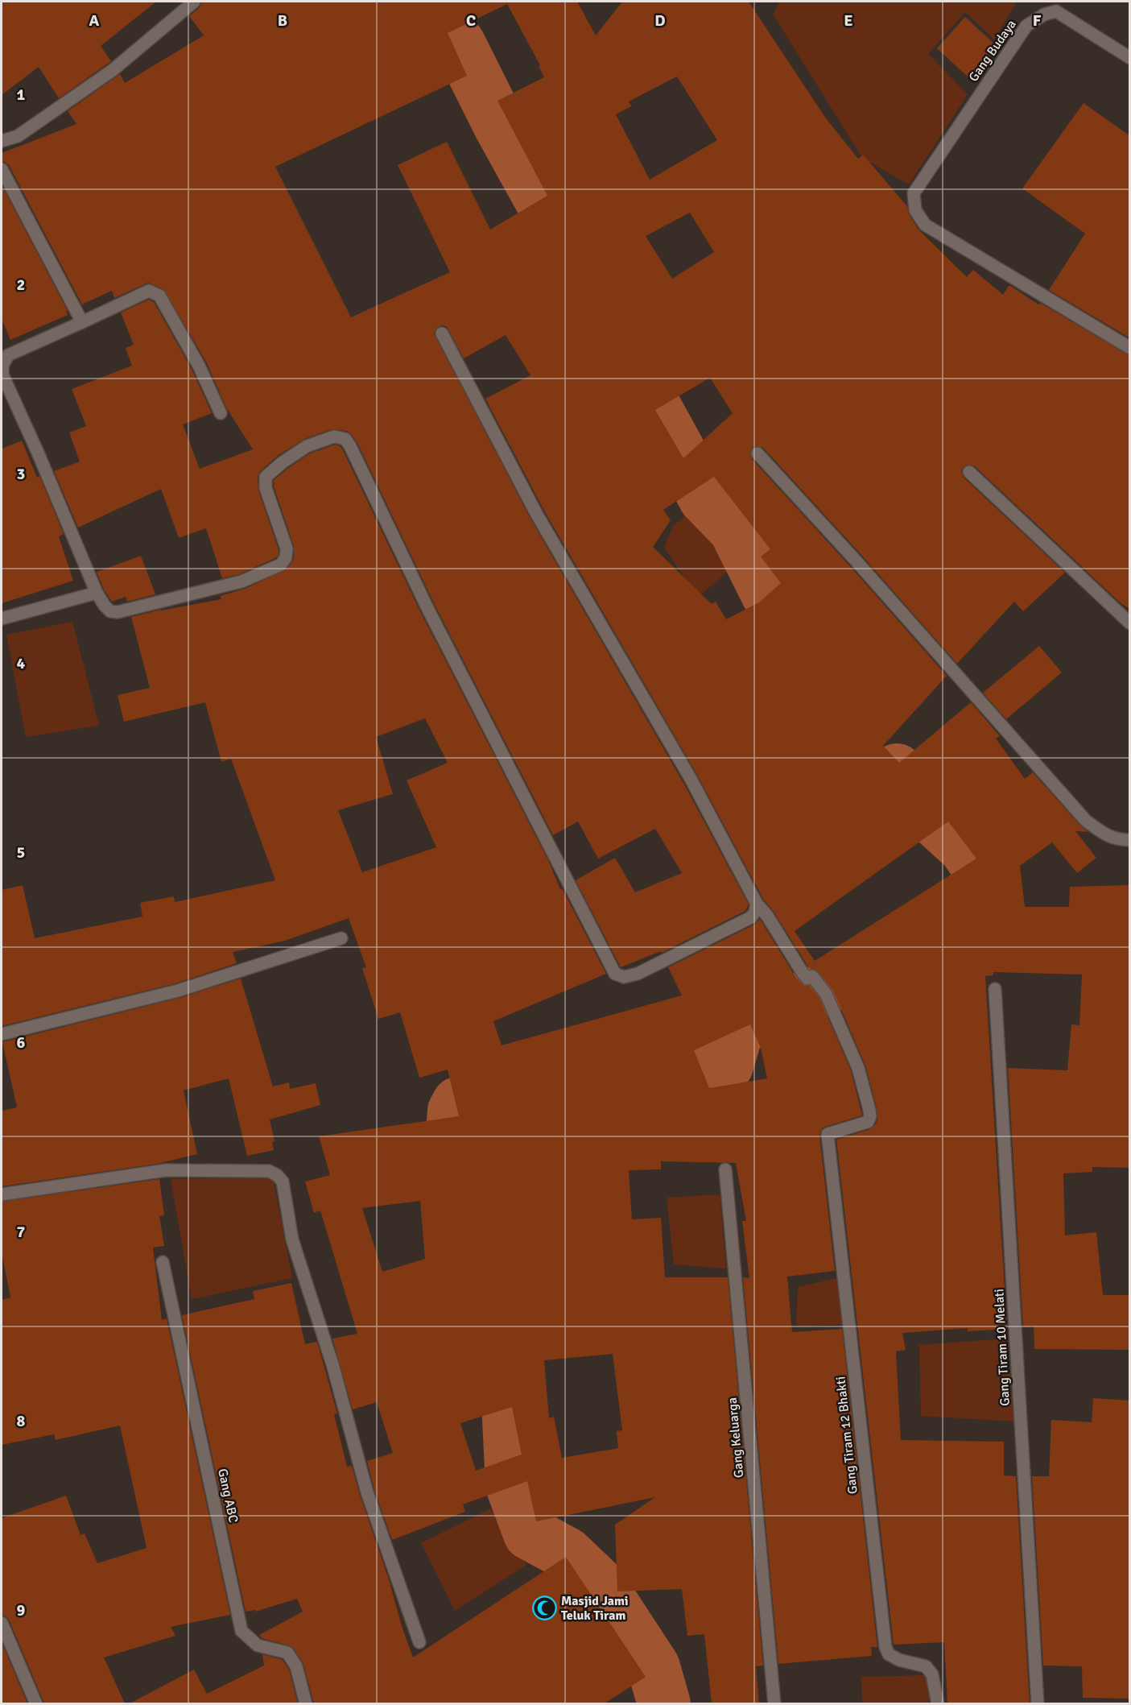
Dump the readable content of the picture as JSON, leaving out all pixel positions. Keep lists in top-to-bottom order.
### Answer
{
  "streets": {
    "street": [
      "Gang Budaya",
      "Gang Tiram 10 Melati",
      "Gang Tiram 12 Bhakti",
      "Gang Keluarga",
      "Gang ABC"
    ]
  },
  "places": {
    "mosque": ["Masjid Jami Teluk Tiram"]
  },
  "grid": {
    "columns": [
      "A",
      "B",
      "C",
      "D",
      "E",
      "F"
    ],
    "rows": [
      "1",
      "2",
      "3",
      "4",
      "5",
      "6",
      "7",
      "8",
      "9"
    ]
  }
}
